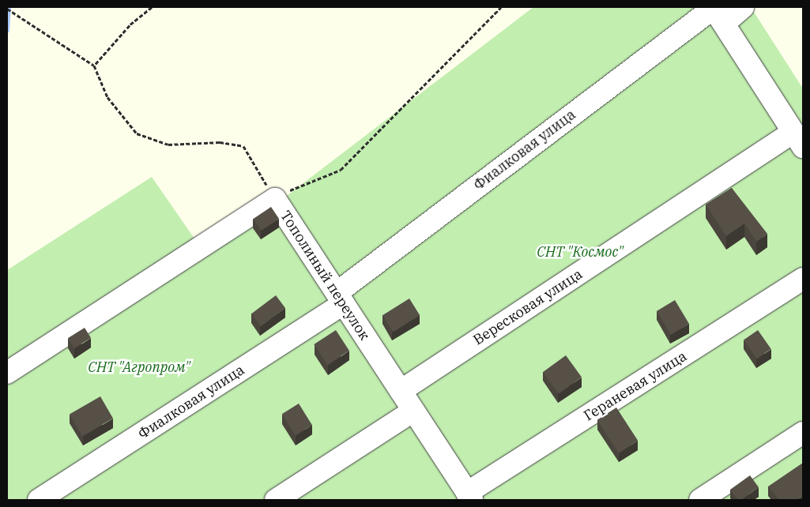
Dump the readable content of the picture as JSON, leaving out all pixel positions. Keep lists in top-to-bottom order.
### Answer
{
  "streets": {
    "lane": [
      "Фиалковая улица",
      "Тополиный переулок",
      "Вересковая улица",
      "Гераневая улица"
    ]
  },
  "crossings": [
    ["Фиалковая улица", "Тополиный переулок"],
    ["Тополиный переулок", "Вересковая улица"],
    ["Тополиный переулок", "Гераневая улица"]
  ],
  "parks": ["СНТ \"Космос\"", "СНТ \"Агропром\""]
}
